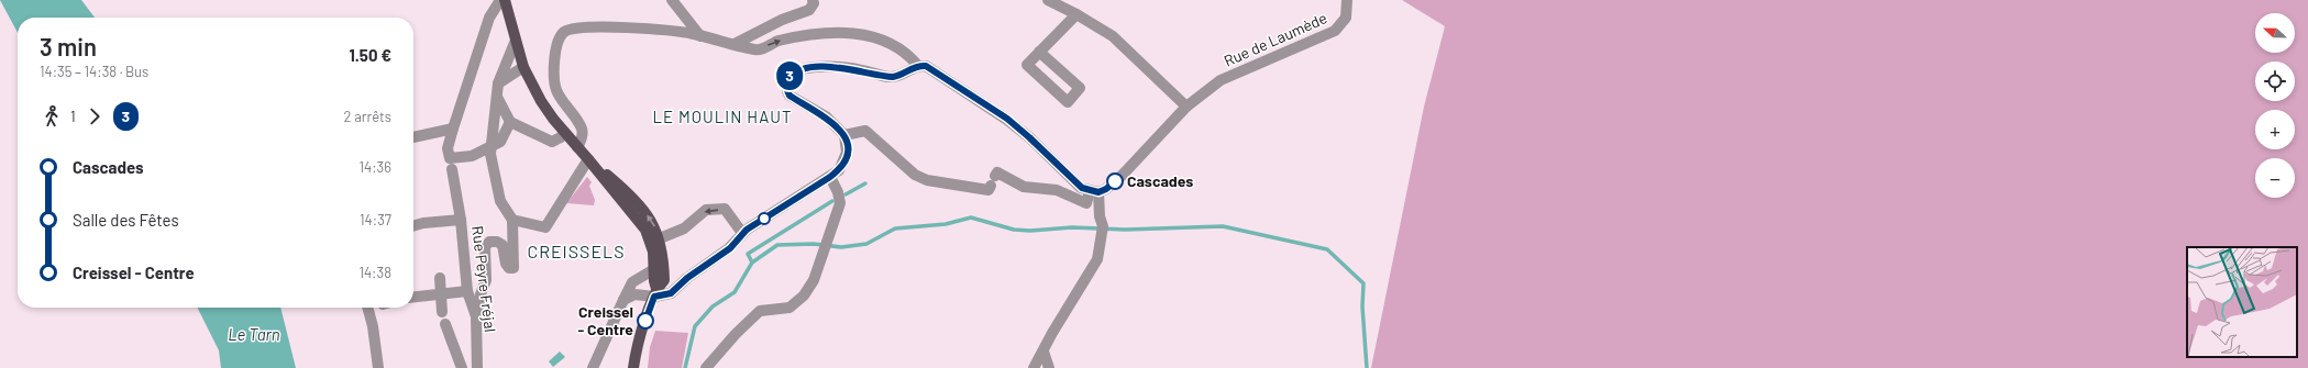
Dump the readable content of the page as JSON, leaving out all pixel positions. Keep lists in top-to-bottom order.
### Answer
{
  "streets": {
    "street": ["Rue de Laumède", "Rue Peyre Fréjal"]
  },
  "districts": ["LE MOULIN HAUT", "CREISSELS"],
  "water": ["Le Tarn"],
  "places": ["Cascades", "Creissel - Centre"],
  "lines": ["bus line 3"],
  "north": "left",
  "page": {
    "on_map": "3",
    "map_buttons": ["+", "−"],
    "heading": ["3 min", "14:35 – 14:38 · Bus", "1.50 €"],
    "legs": ["1", "3", "2 arrêts"],
    "list": [
      {
        "name": "Cascades",
        "value": "14:36"
      },
      {
        "name": "Salle des Fêtes",
        "value": "14:37"
      },
      {
        "name": "Creissel - Centre",
        "value": "14:38"
      }
    ]
  }
}
